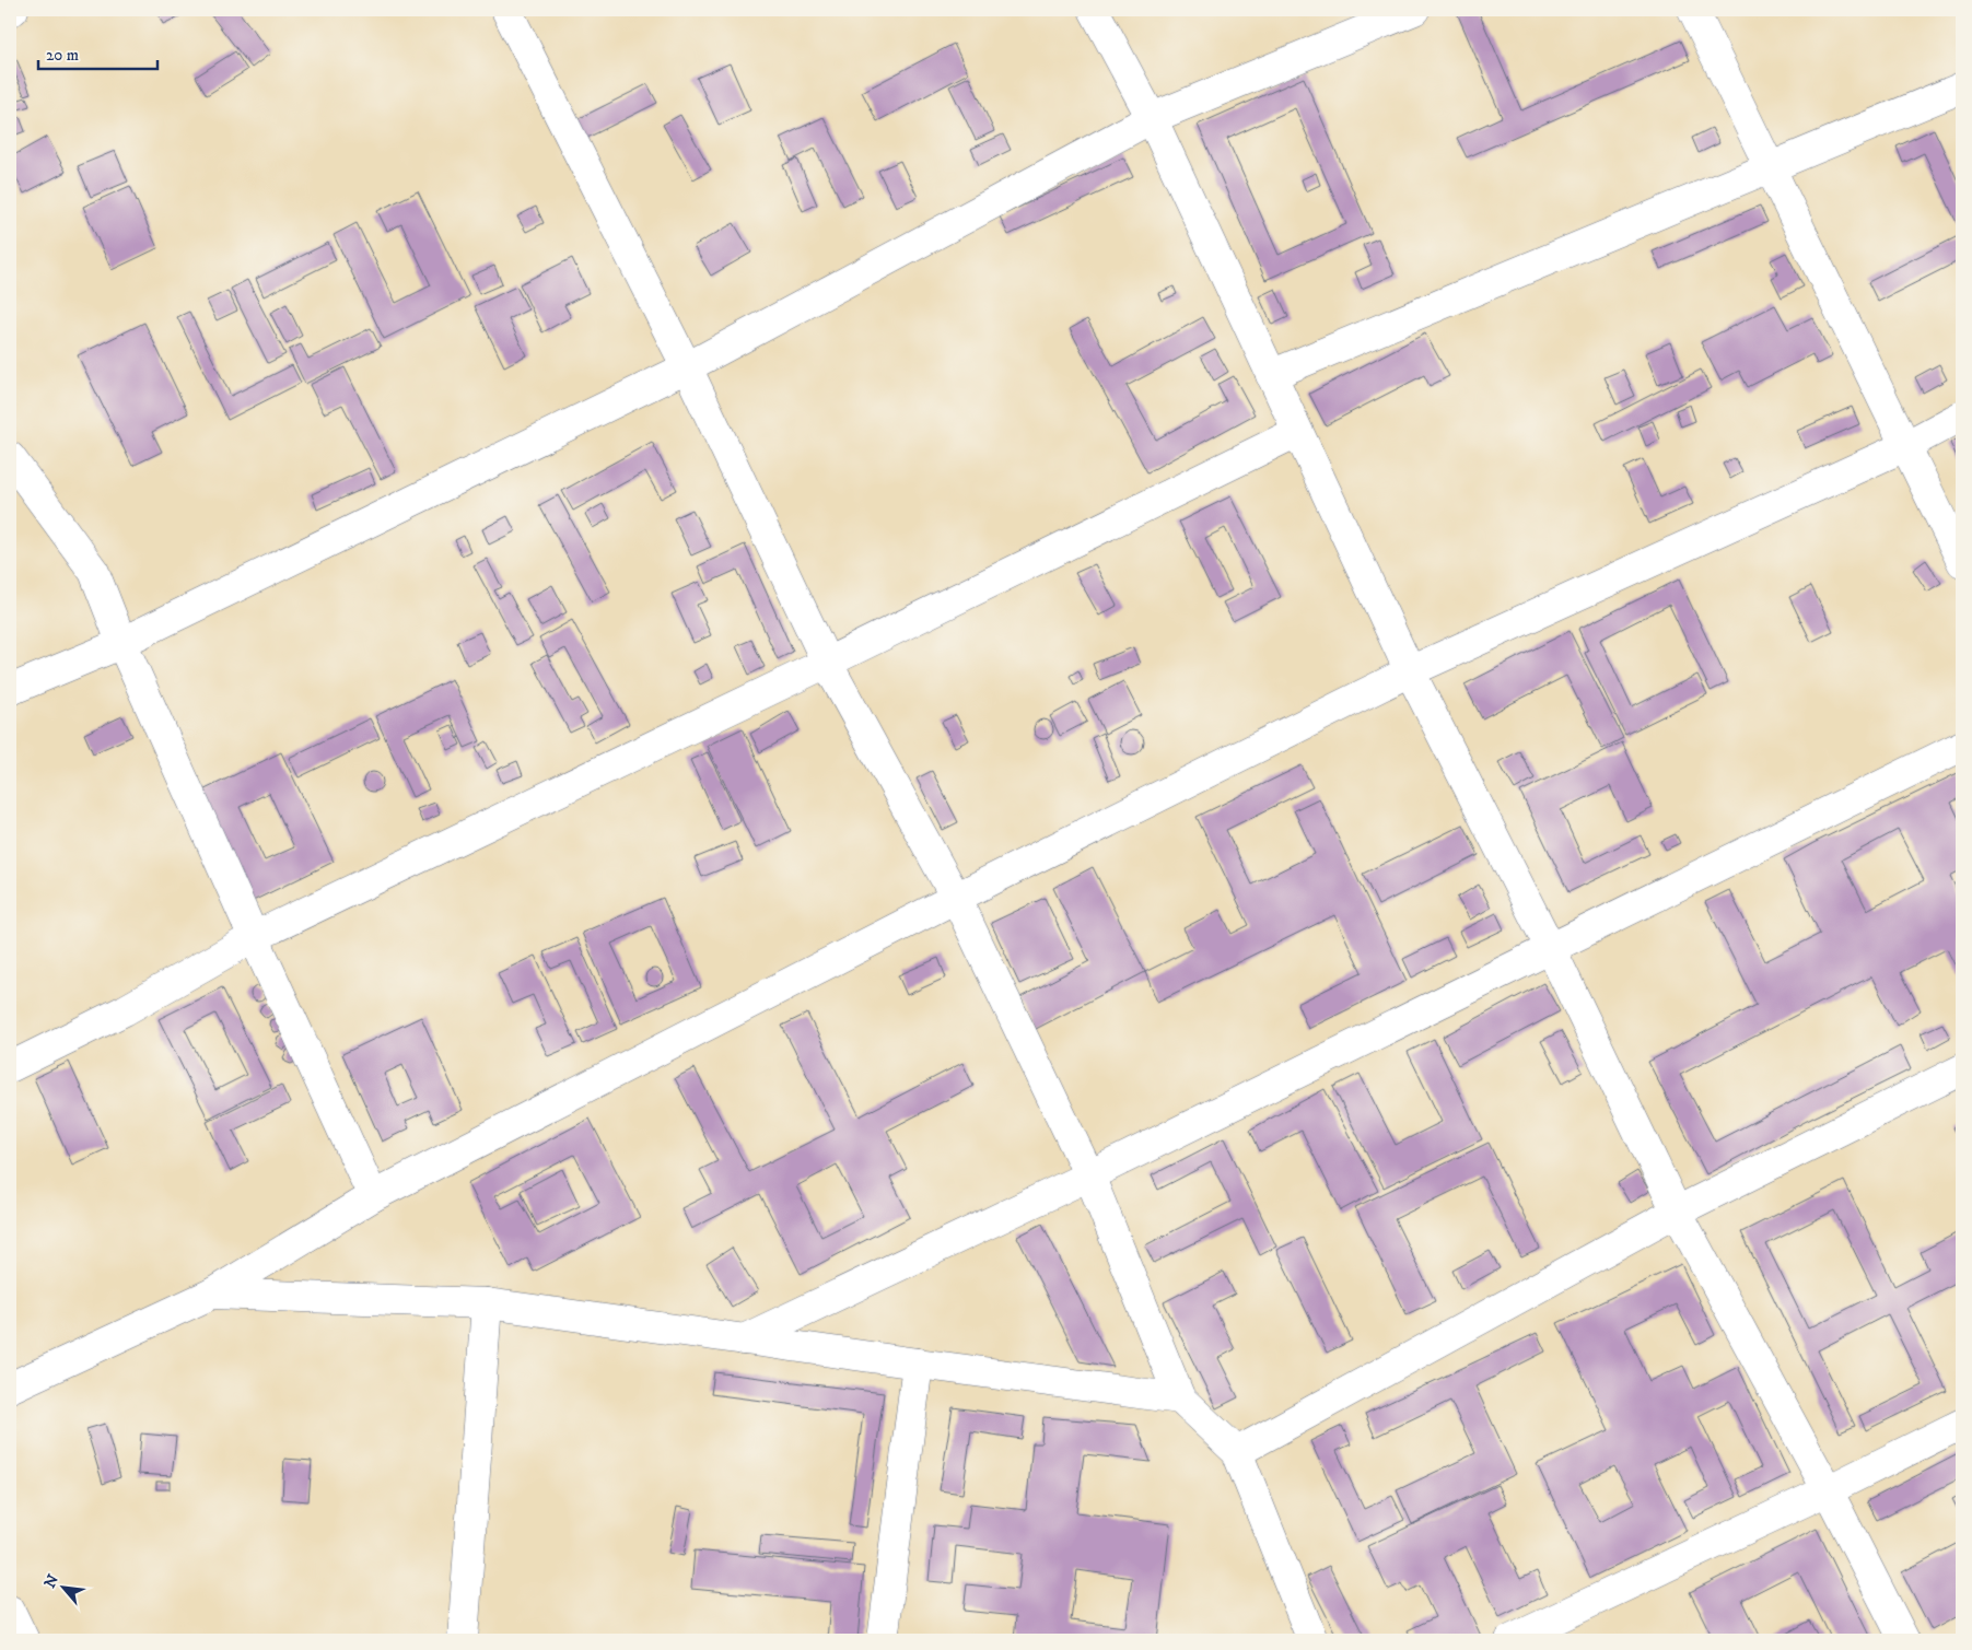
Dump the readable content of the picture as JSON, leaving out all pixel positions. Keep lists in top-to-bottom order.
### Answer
{
  "scale_bar": "20 m",
  "north": "top left"
}
